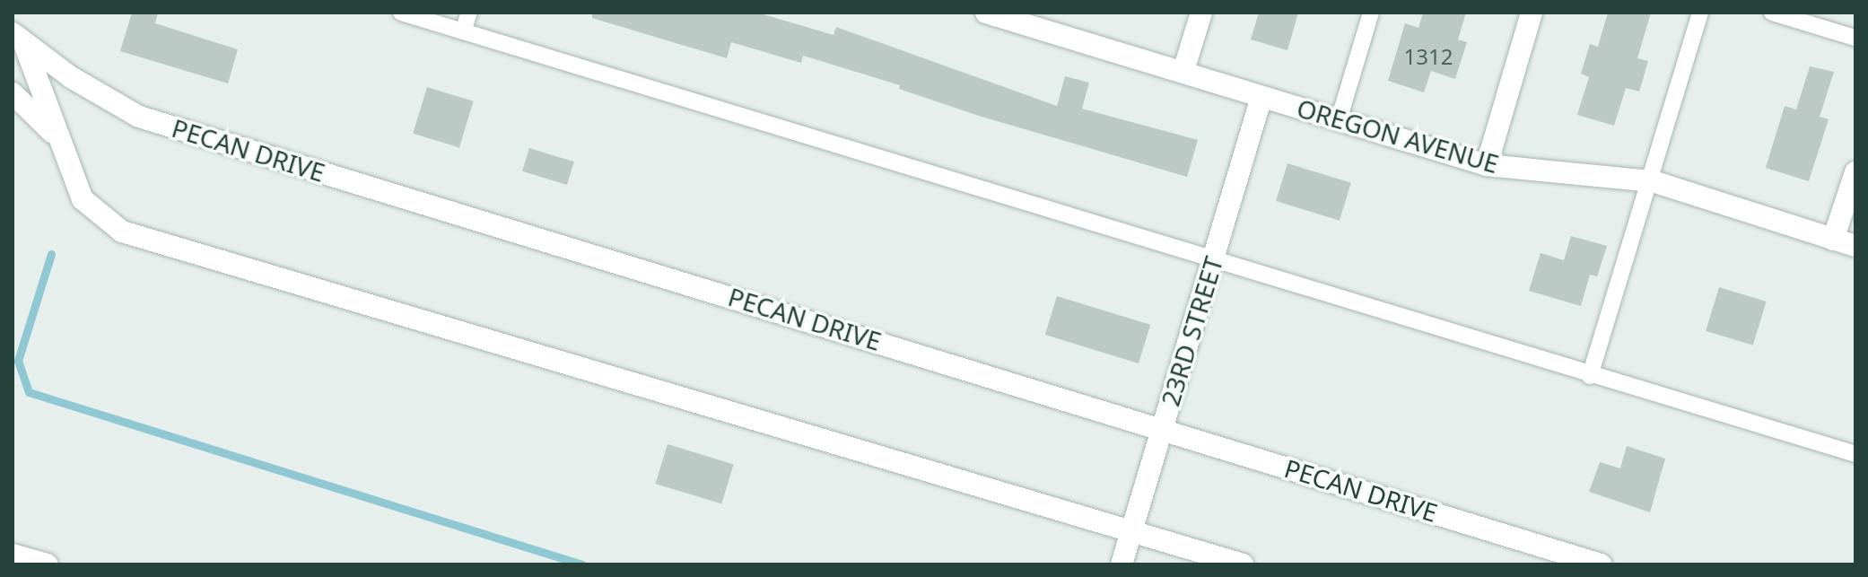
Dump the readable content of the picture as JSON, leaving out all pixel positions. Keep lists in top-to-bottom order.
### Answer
{
  "streets": {
    "main road": ["OREGON AVENUE", "PECAN DRIVE", "23RD STREET"]
  },
  "crossings": [
    ["OREGON AVENUE", "23RD STREET"],
    ["PECAN DRIVE", "23RD STREET"]
  ],
  "house_numbers": ["1312"]
}
